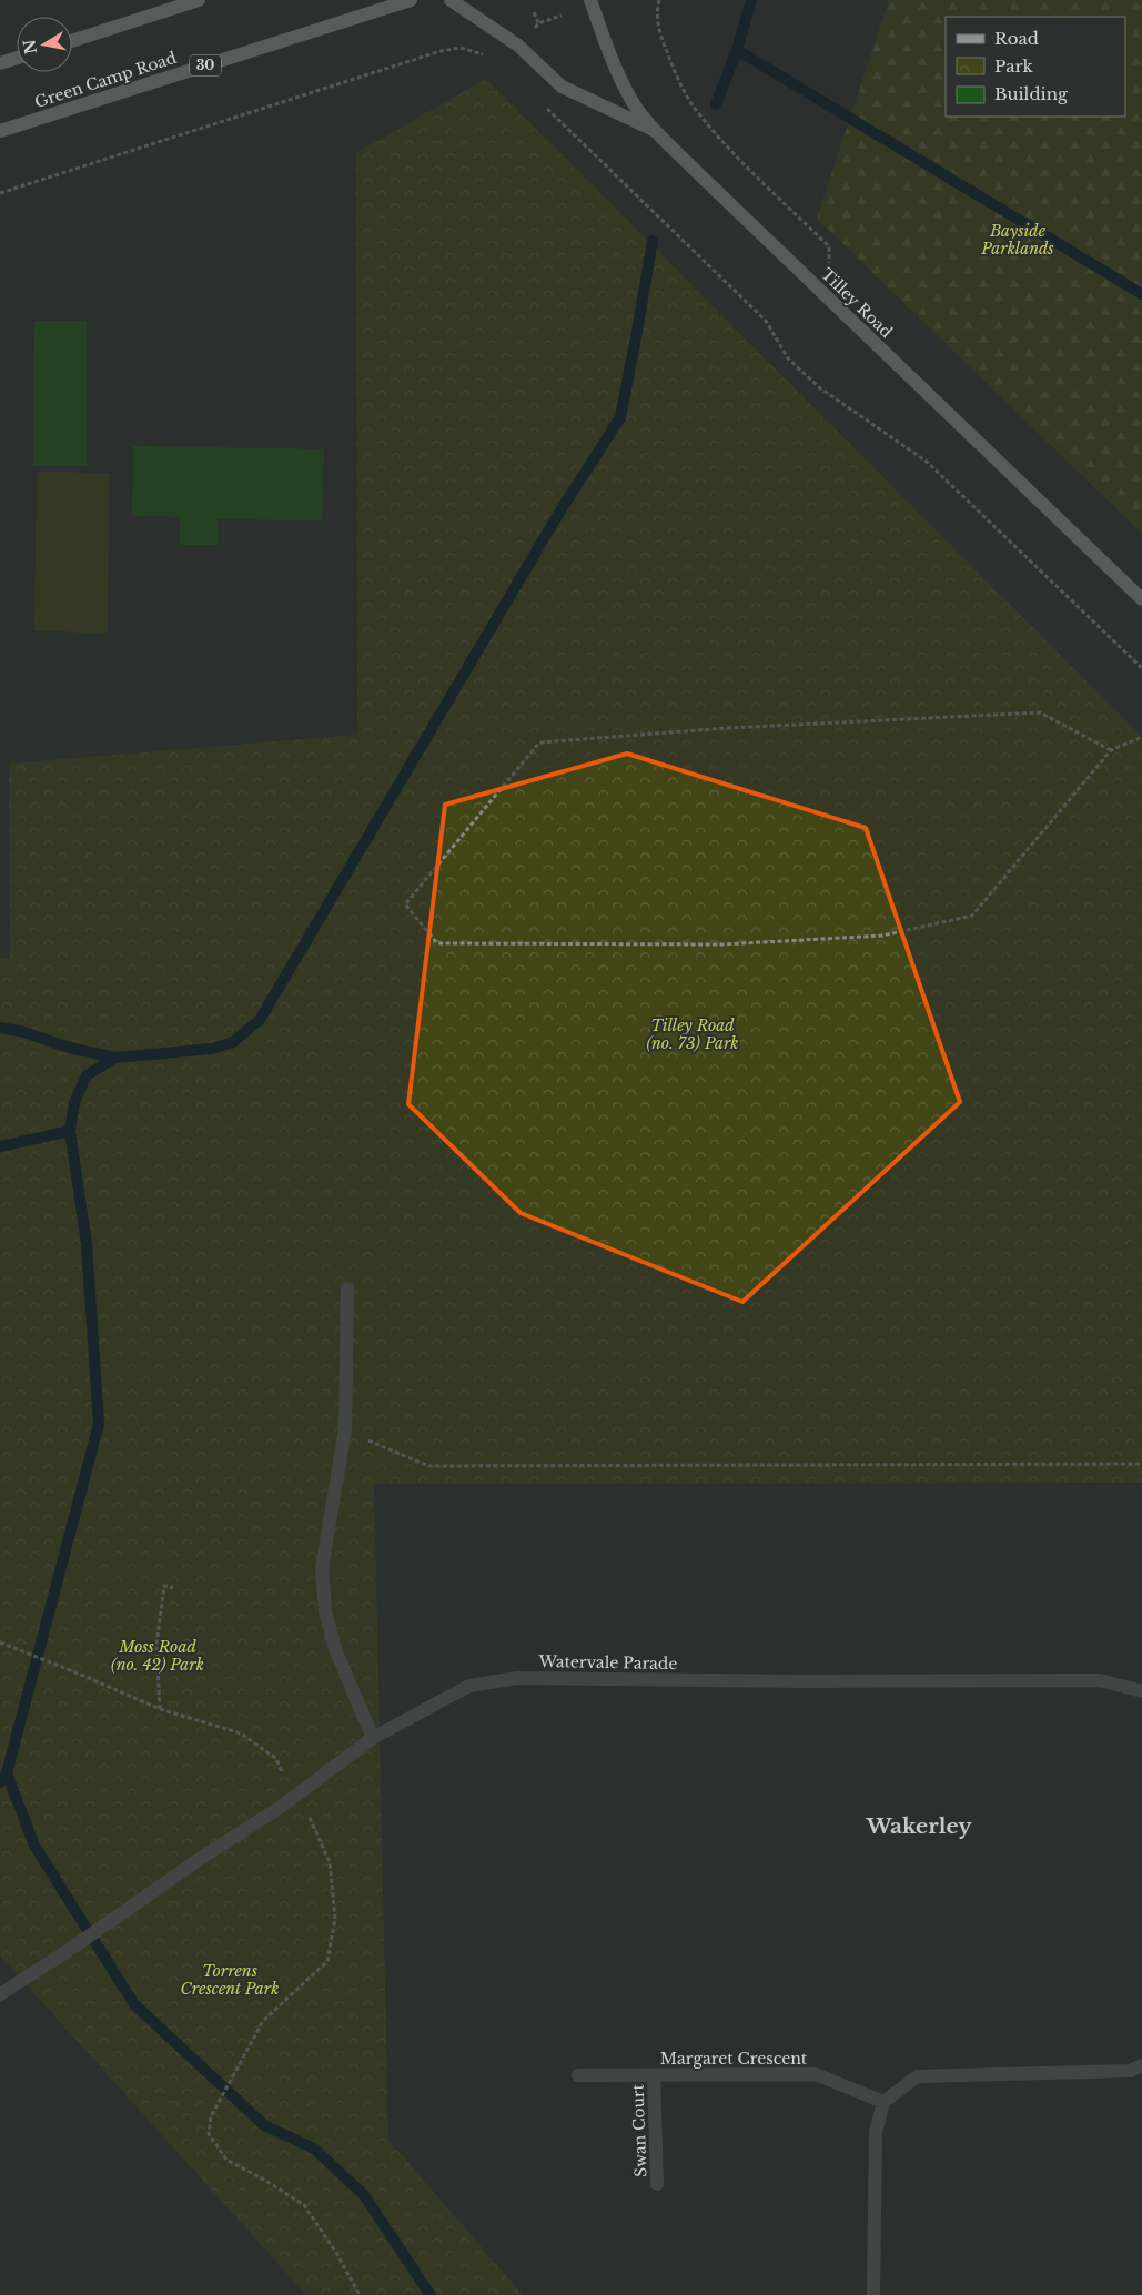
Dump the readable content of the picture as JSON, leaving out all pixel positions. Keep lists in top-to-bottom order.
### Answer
{
  "streets": {
    "main road": ["30", "Green Camp Road", "Tilley Road"],
    "street": ["Watervale Parade", "Margaret Crescent", "Swan Court"]
  },
  "crossings": [
    ["Margaret Crescent", "Swan Court"]
  ],
  "districts": ["Wakerley"],
  "parks": [
    "Bayside Parklands",
    "Tilley Road (no. 73) Park",
    "Moss Road (no. 42) Park",
    "Torrens Crescent Park"
  ],
  "legend": ["Road", "Park", "Building"],
  "north": "left"
}
